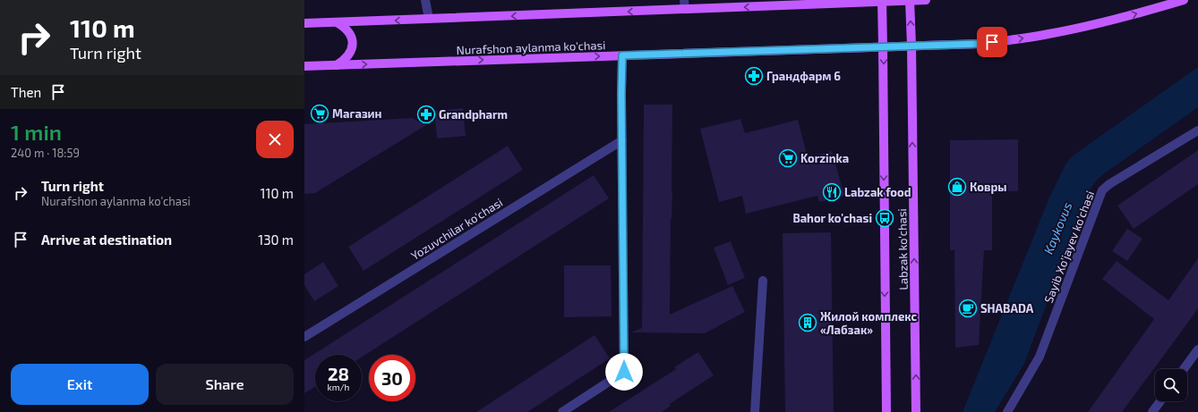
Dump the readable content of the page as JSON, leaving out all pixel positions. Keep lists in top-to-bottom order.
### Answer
{
  "streets": {
    "main road": ["Nurafshon aylanma ko'chasi", "Labzak ko'chasi"],
    "street": ["Yozuvchilar ko'chasi", "Sayib Xo'jayev ko'chasi"]
  },
  "crossings": [
    ["Nurafshon aylanma ko'chasi", "Labzak ko'chasi"]
  ],
  "water": ["Kaykovus"],
  "places": {
    "pharmacy": ["Грандфарм 6", "Grandpharm"],
    "supermarket": ["Магазин", "Korzinka"],
    "shop": ["Ковры"],
    "restaurant": ["Labzak food"],
    "bus stop": ["Bahor ko'chasi"],
    "cafe": ["SHABADA"],
    "building": ["Жилой комплекс «Лабзак»"]
  },
  "page": {
    "turn": ["110 m", "Turn right"],
    "then": "Then",
    "heading": ["1 min", "240 m · 18:59"],
    "list": [
      {
        "name": "Turn right",
        "note": "Nurafshon aylanma ko'chasi",
        "value": "110 m"
      },
      {
        "name": "Arrive at destination",
        "value": "130 m"
      }
    ],
    "speed": "28 km/h",
    "limit": "30",
    "buttons": ["Exit", "Share"]
  }
}
